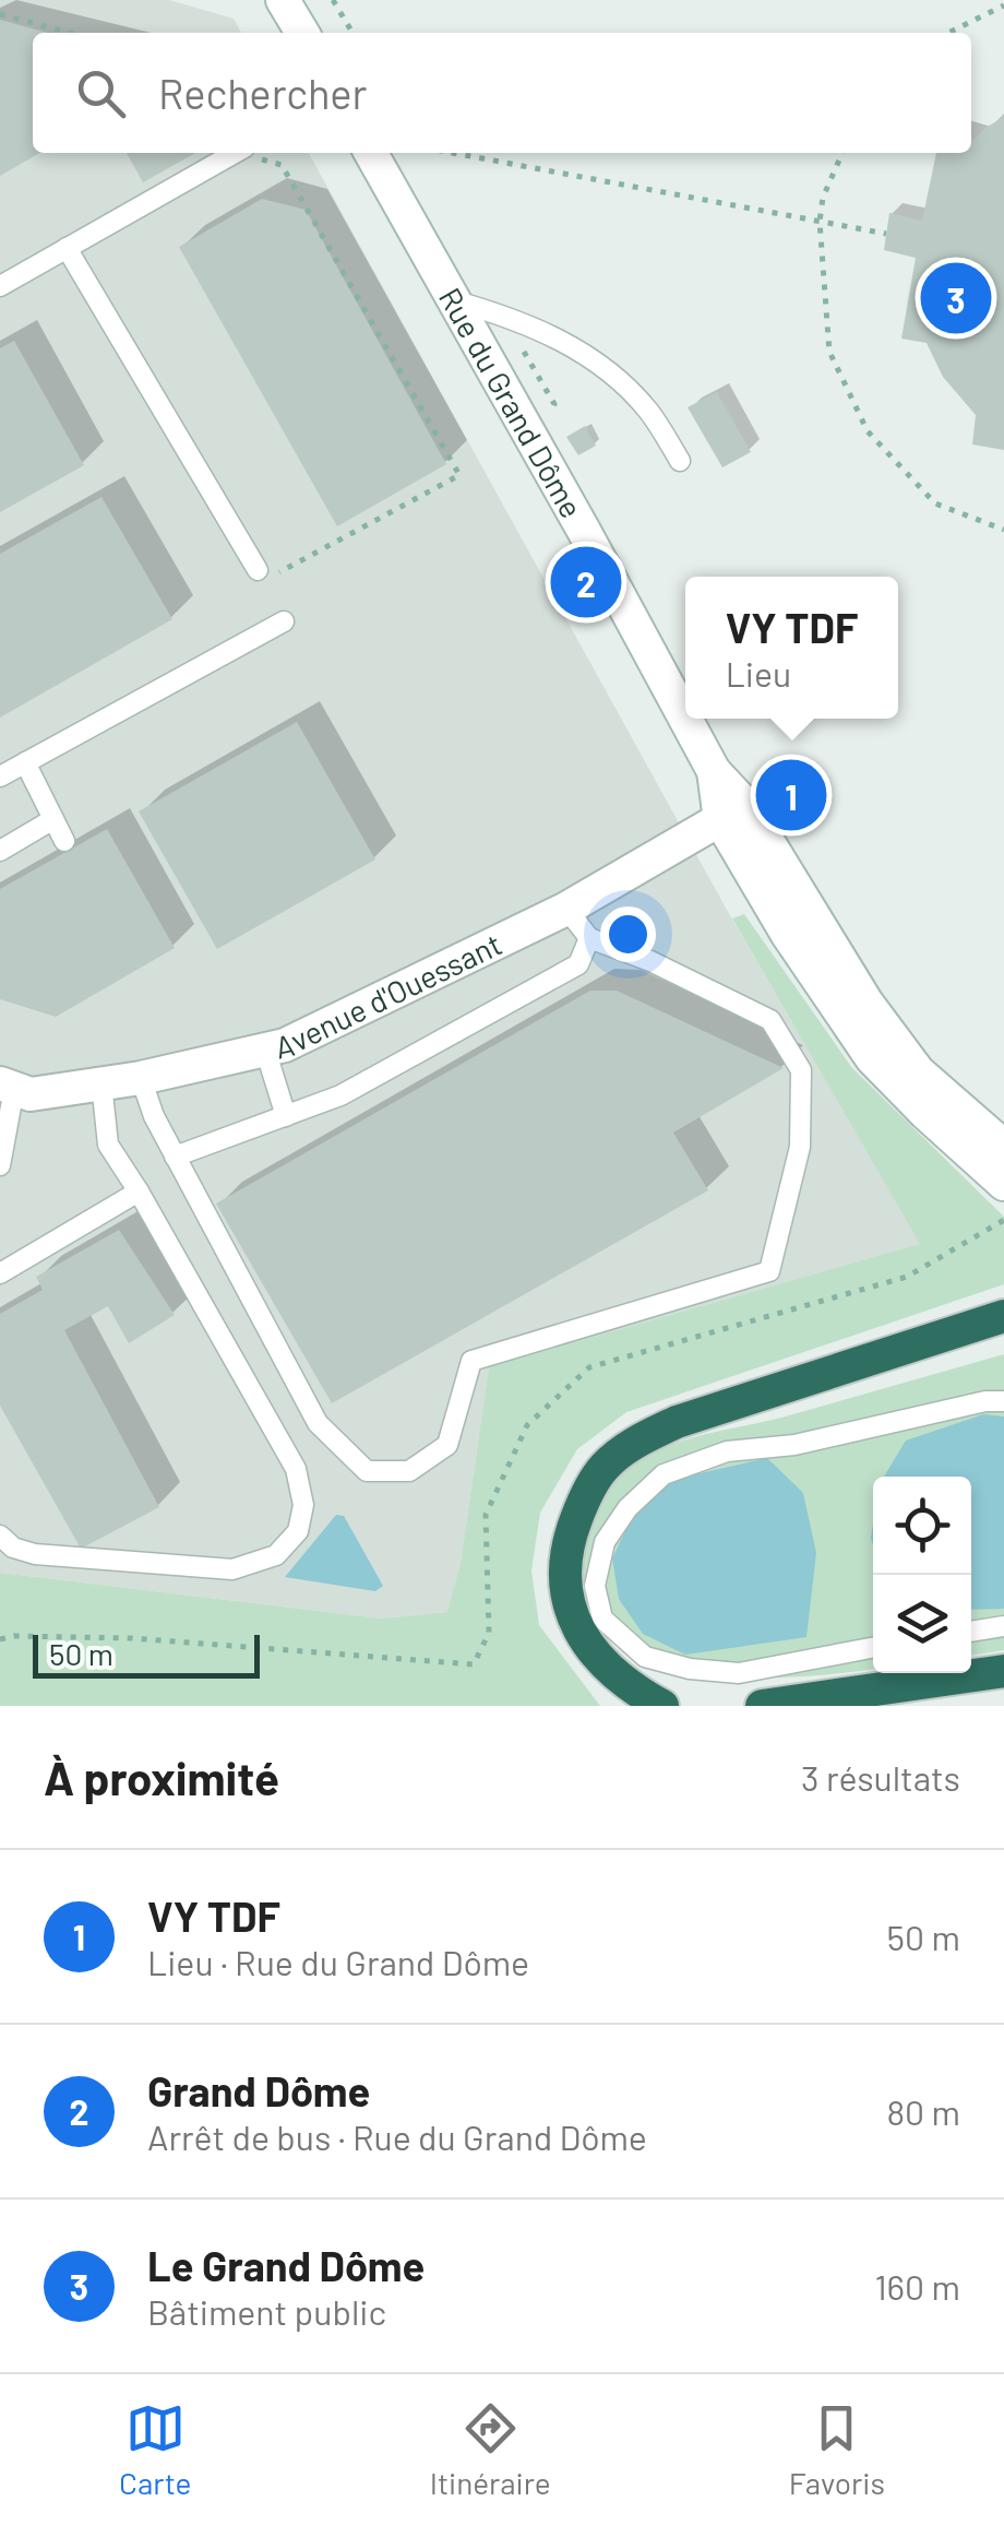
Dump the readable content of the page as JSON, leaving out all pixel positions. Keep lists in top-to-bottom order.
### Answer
{
  "streets": {
    "street": ["Rue du Grand Dôme", "Avenue d'Ouessant"]
  },
  "crossings": [
    ["Rue du Grand Dôme", "Avenue d'Ouessant"]
  ],
  "scale_bar": "50 m",
  "page": {
    "search": "Rechercher",
    "pins": ["3", "2", "1"],
    "popup": ["VY TDF", "Lieu"],
    "scale": "50 m",
    "heading": ["À proximité", "3 résultats"],
    "list": [
      {
        "mark": "1",
        "name": "VY TDF",
        "note": "Lieu · Rue du Grand Dôme",
        "value": "50 m"
      },
      {
        "mark": "2",
        "name": "Grand Dôme",
        "note": "Arrêt de bus · Rue du Grand Dôme",
        "value": "80 m"
      },
      {
        "mark": "3",
        "name": "Le Grand Dôme",
        "note": "Bâtiment public",
        "value": "160 m"
      }
    ],
    "nav": ["Carte", "Itinéraire", "Favoris"]
  }
}
